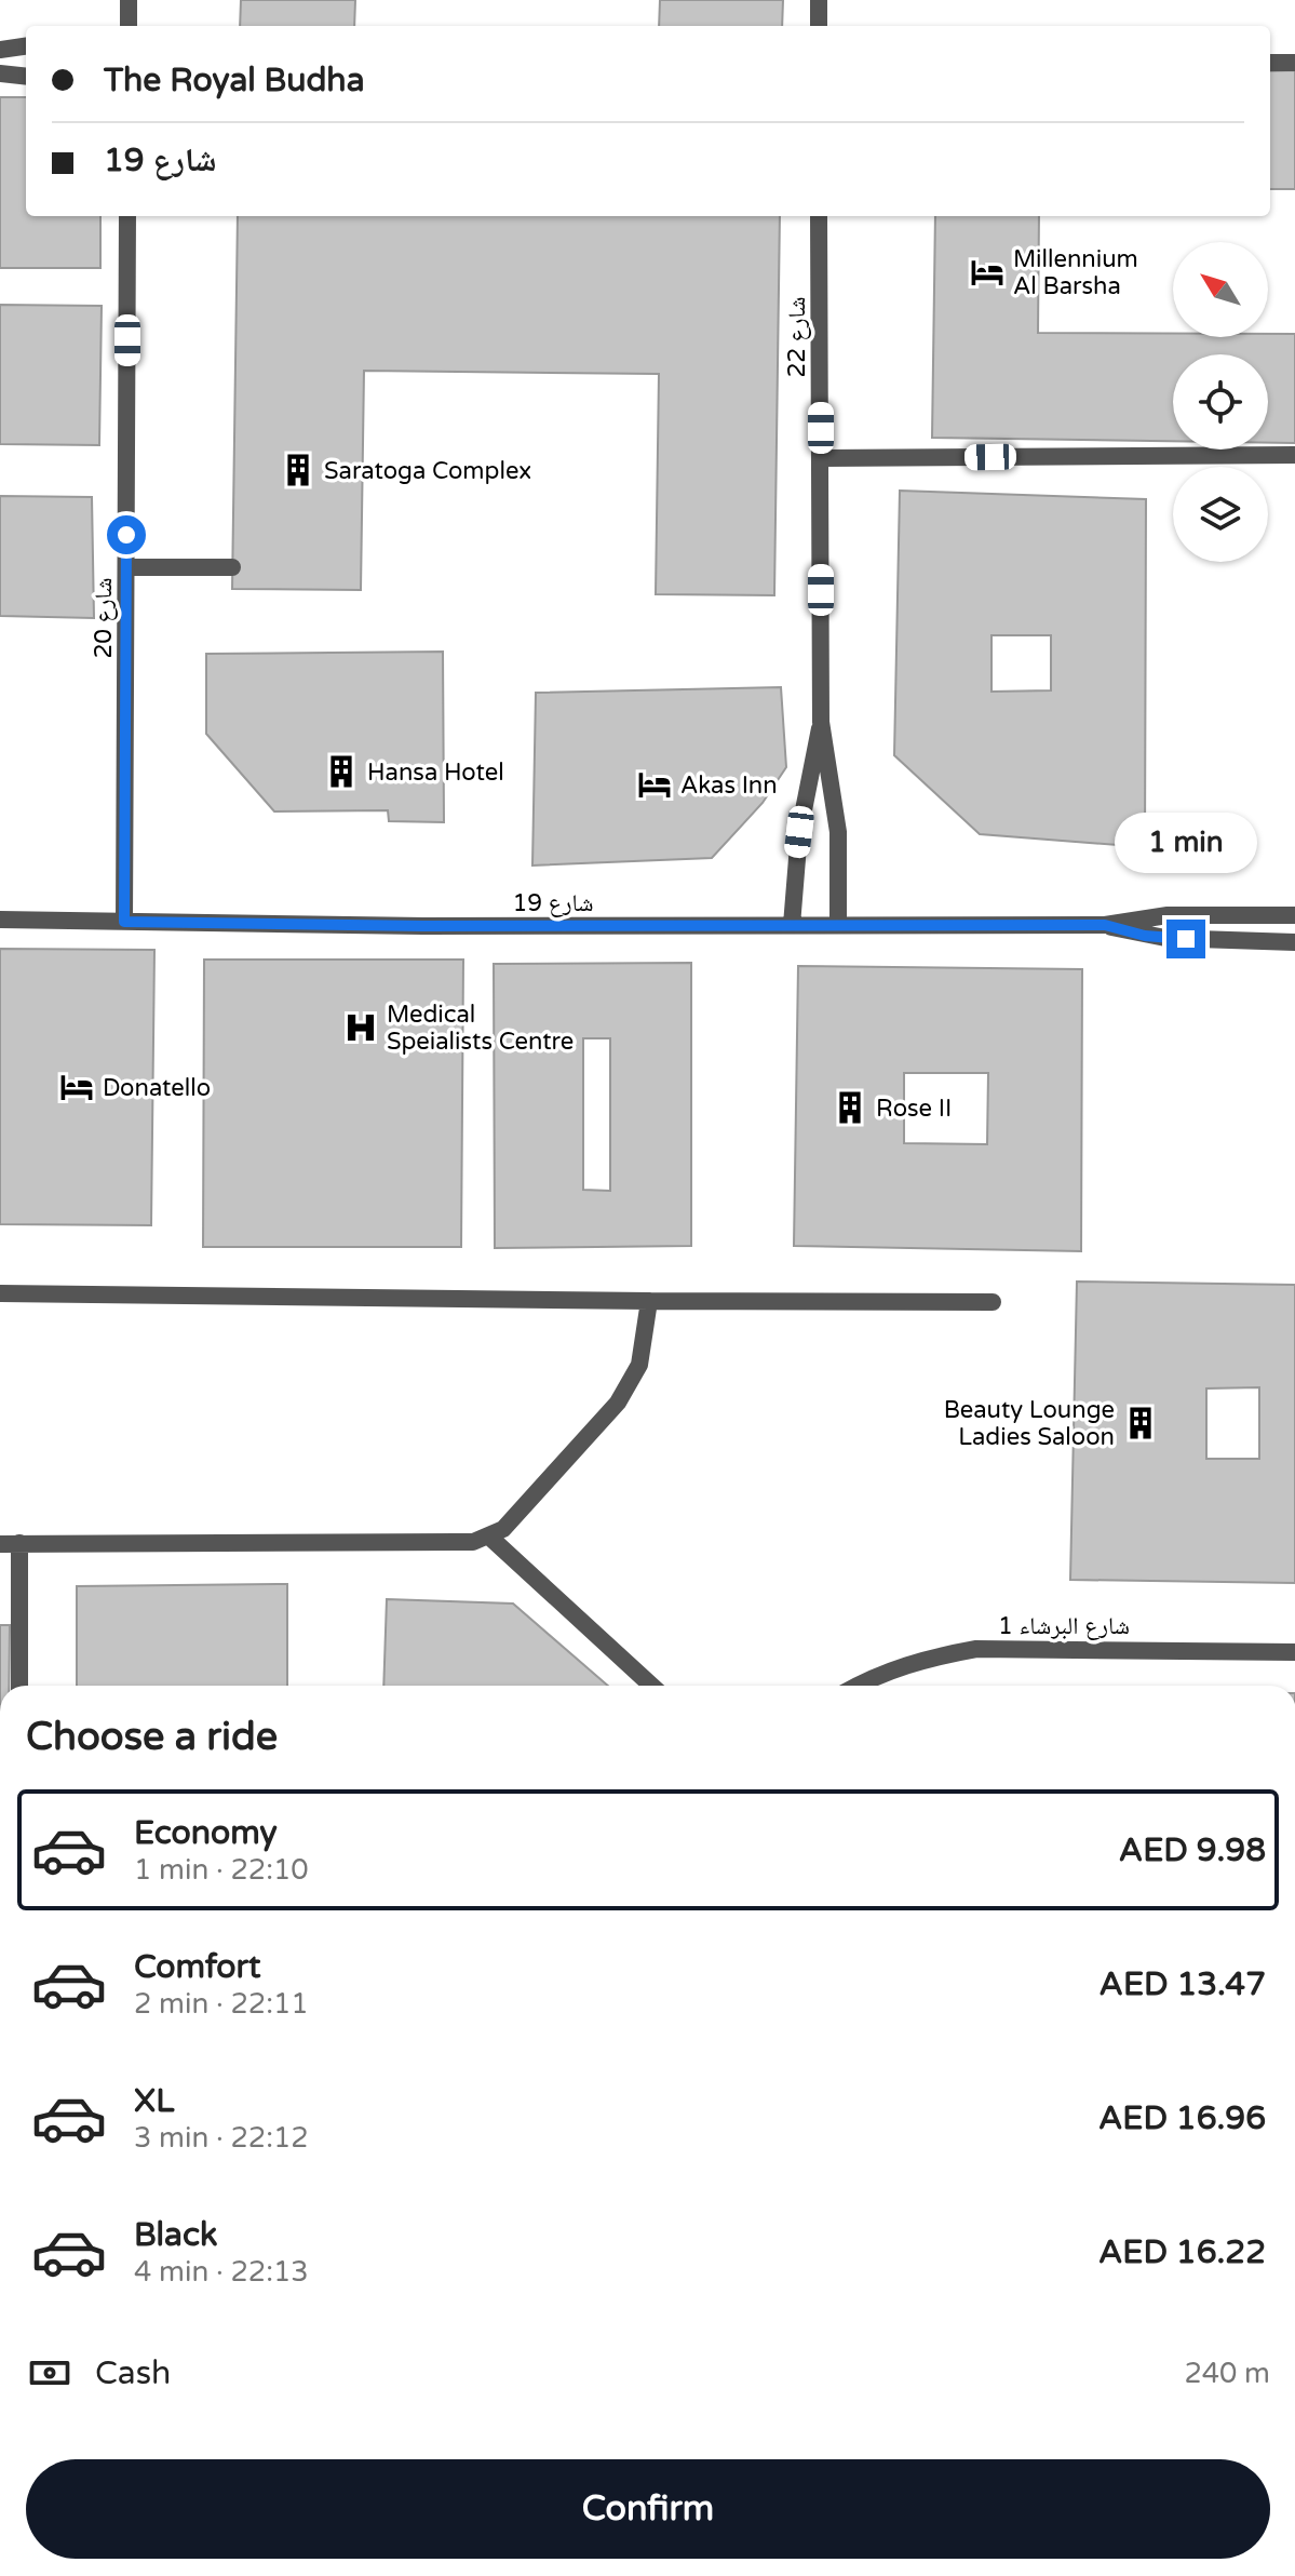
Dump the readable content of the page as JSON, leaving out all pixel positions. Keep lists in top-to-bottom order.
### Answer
{
  "streets": {
    "street": [
      "شارع 22",
      "شارع 20",
      "شارع 19",
      "شارع البرشاء 1"
    ]
  },
  "crossings": [
    ["شارع 22", "شارع 19"],
    ["شارع 20", "شارع 19"]
  ],
  "places": {
    "hotel": ["Millennium Al Barsha", "Akas Inn", "Donatello"],
    "building": [
      "Saratoga Complex",
      "Hansa Hotel",
      "Rose II",
      "Beauty Lounge Ladies Saloon"
    ],
    "hospital": ["Medical Speialists Centre"]
  },
  "north": "top left",
  "page": {
    "banner": ["The Royal Budha", "شارع 19"],
    "bubble": "1 min",
    "heading": "Choose a ride",
    "list": [
      {
        "name": "Economy",
        "note": "1 min · 22:10",
        "value": "AED 9.98"
      },
      {
        "name": "Comfort",
        "note": "2 min · 22:11",
        "value": "AED 13.47"
      },
      {
        "name": "XL",
        "note": "3 min · 22:12",
        "value": "AED 16.96"
      },
      {
        "name": "Black",
        "note": "4 min · 22:13",
        "value": "AED 16.22"
      }
    ],
    "pay": ["Cash", "240 m"],
    "buttons": "Confirm"
  }
}
